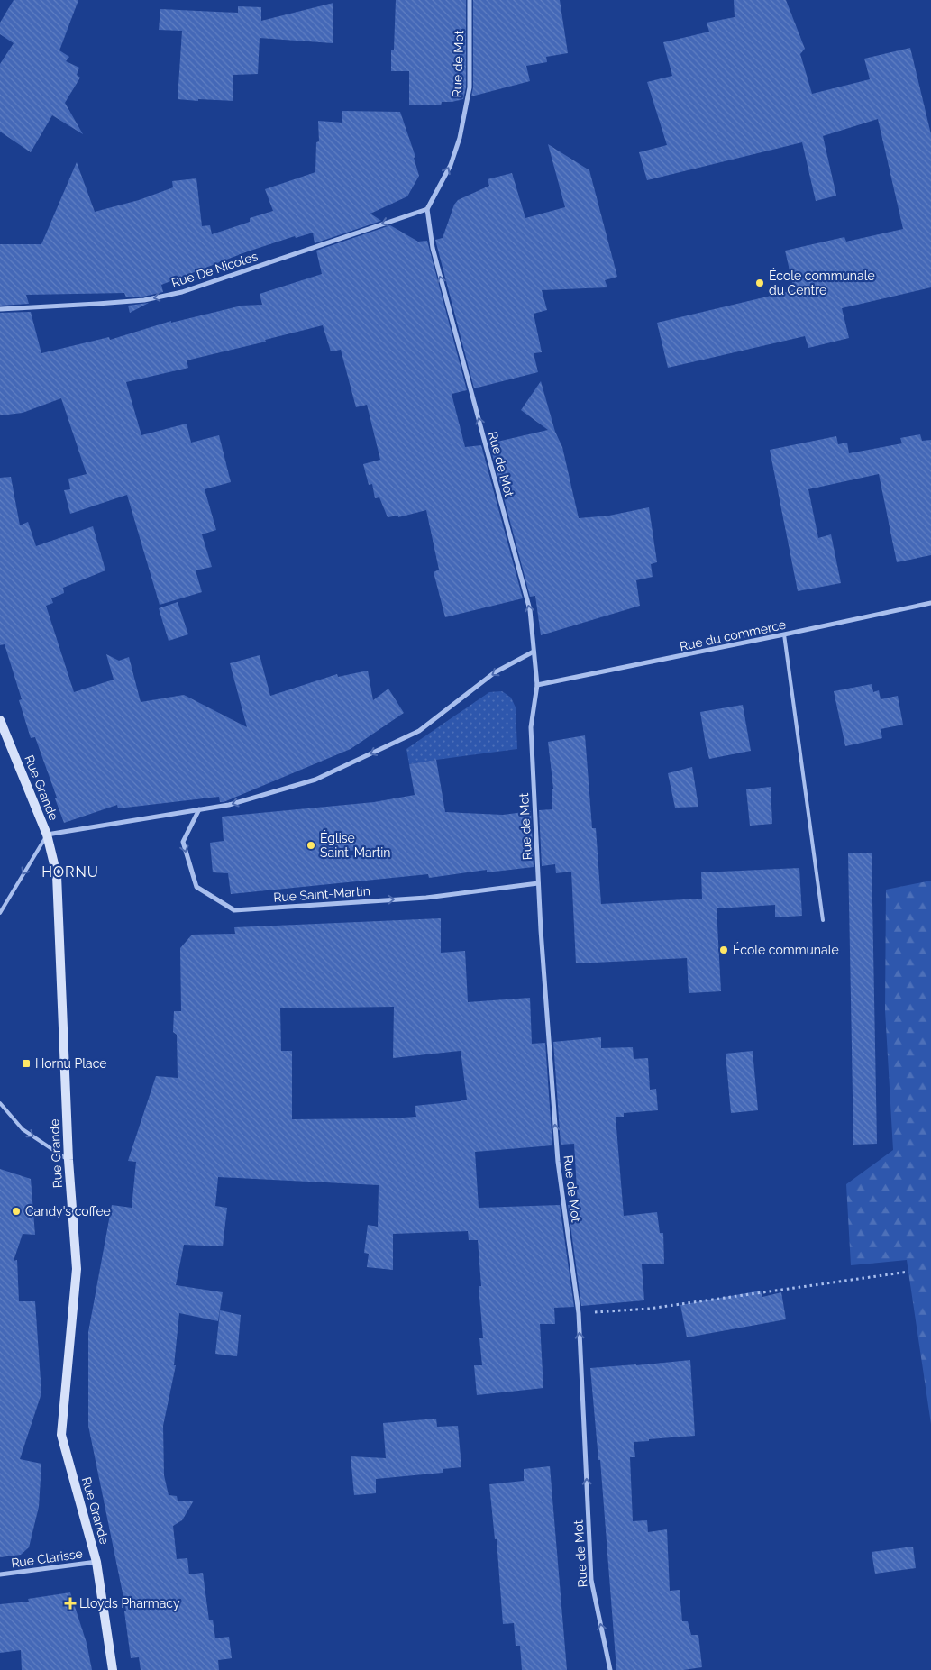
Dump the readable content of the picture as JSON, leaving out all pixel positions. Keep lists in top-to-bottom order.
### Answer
{
  "streets": {
    "street": [
      "Rue de Mot",
      "Rue De Nicoles",
      "Rue du commerce",
      "Rue Grande",
      "Rue Saint-Martin",
      "Rue Clarisse"
    ]
  },
  "crossings": [
    ["Rue de Mot", "Rue De Nicoles"],
    ["Rue de Mot", "Rue du commerce"],
    ["Rue de Mot", "Rue Saint-Martin"],
    ["Rue Grande", "Rue Clarisse"]
  ],
  "one_way": ["Rue de Mot", "Rue De Nicoles", "Rue Saint-Martin"],
  "districts": ["HORNU"],
  "places": {
    "other": [
      "École communale du Centre",
      "Église Saint-Martin",
      "École communale",
      "Candy's coffee"
    ],
    "transit": ["Hornu Place"],
    "health": ["Lloyds Pharmacy"]
  }
}
